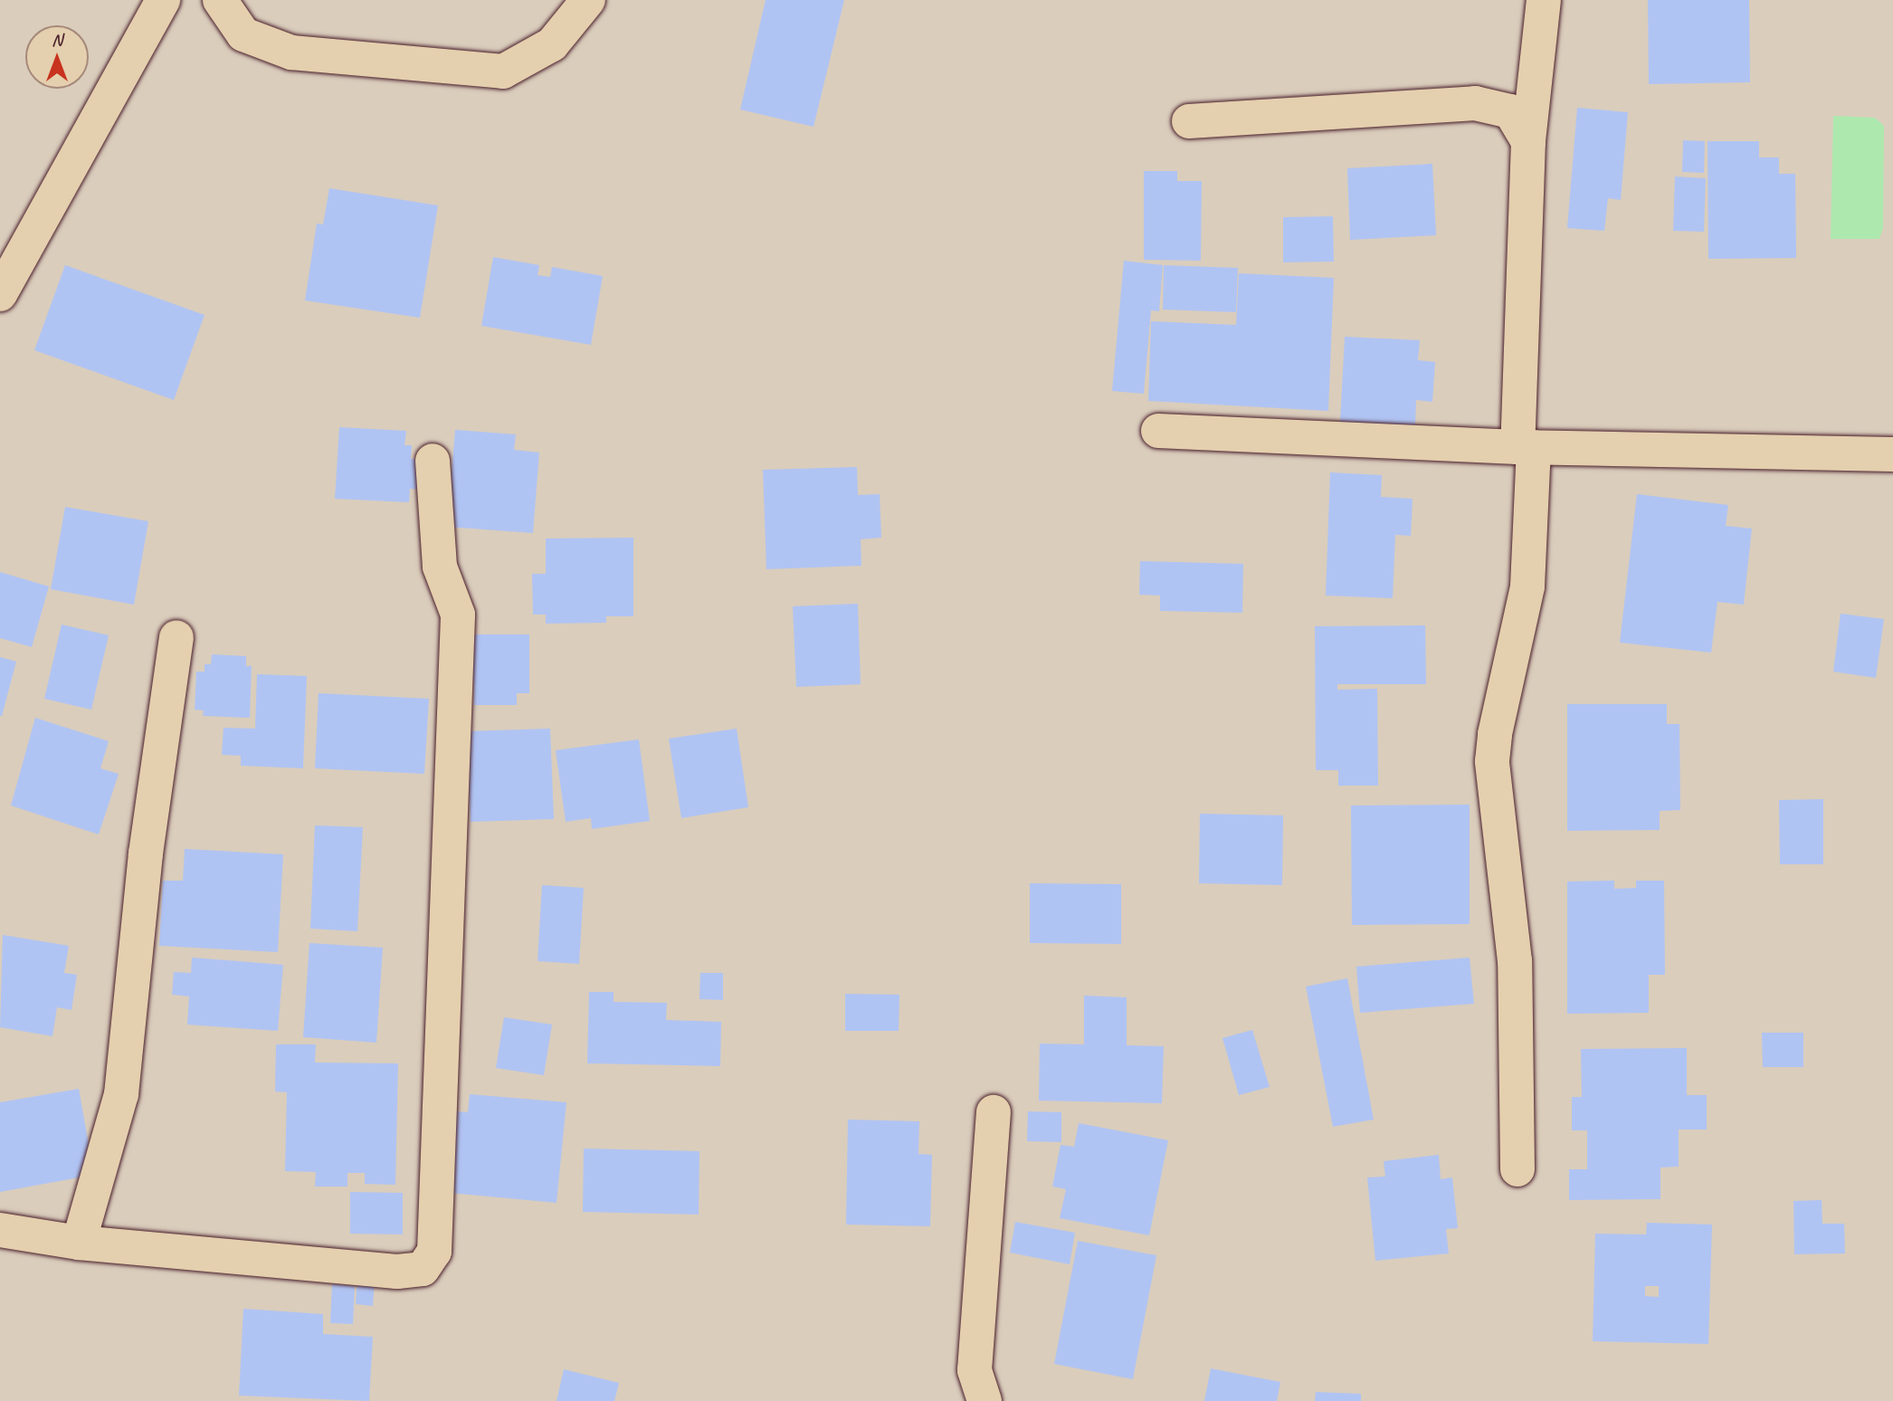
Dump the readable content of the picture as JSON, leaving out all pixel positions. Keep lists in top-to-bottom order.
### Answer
{
  "north": "top"
}
